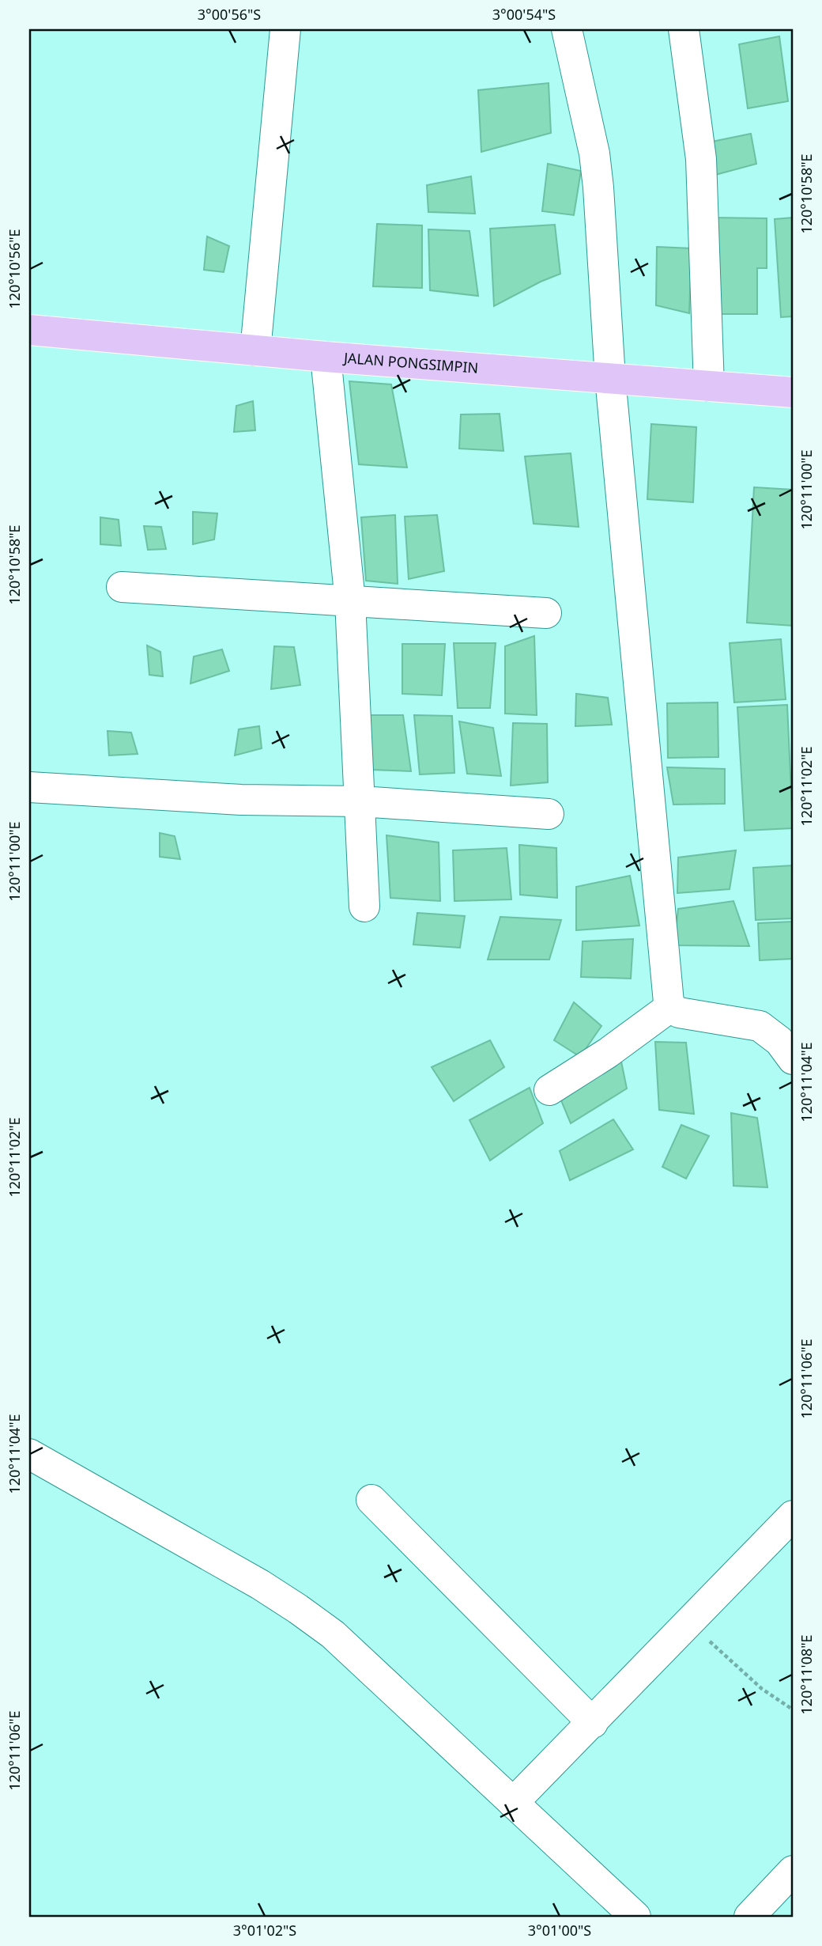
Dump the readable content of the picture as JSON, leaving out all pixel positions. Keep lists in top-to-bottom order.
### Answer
{
  "streets": {
    "main road": ["JALAN PONGSIMPIN"]
  },
  "coordinates": [
    "3°00'56\"S",
    "3°00'54\"S",
    "120°10'58\"E",
    "120°10'56\"E",
    "120°11'00\"E",
    "120°11'02\"E",
    "120°11'04\"E",
    "120°11'06\"E",
    "120°11'08\"E",
    "3°01'02\"S",
    "3°01'00\"S"
  ]
}
